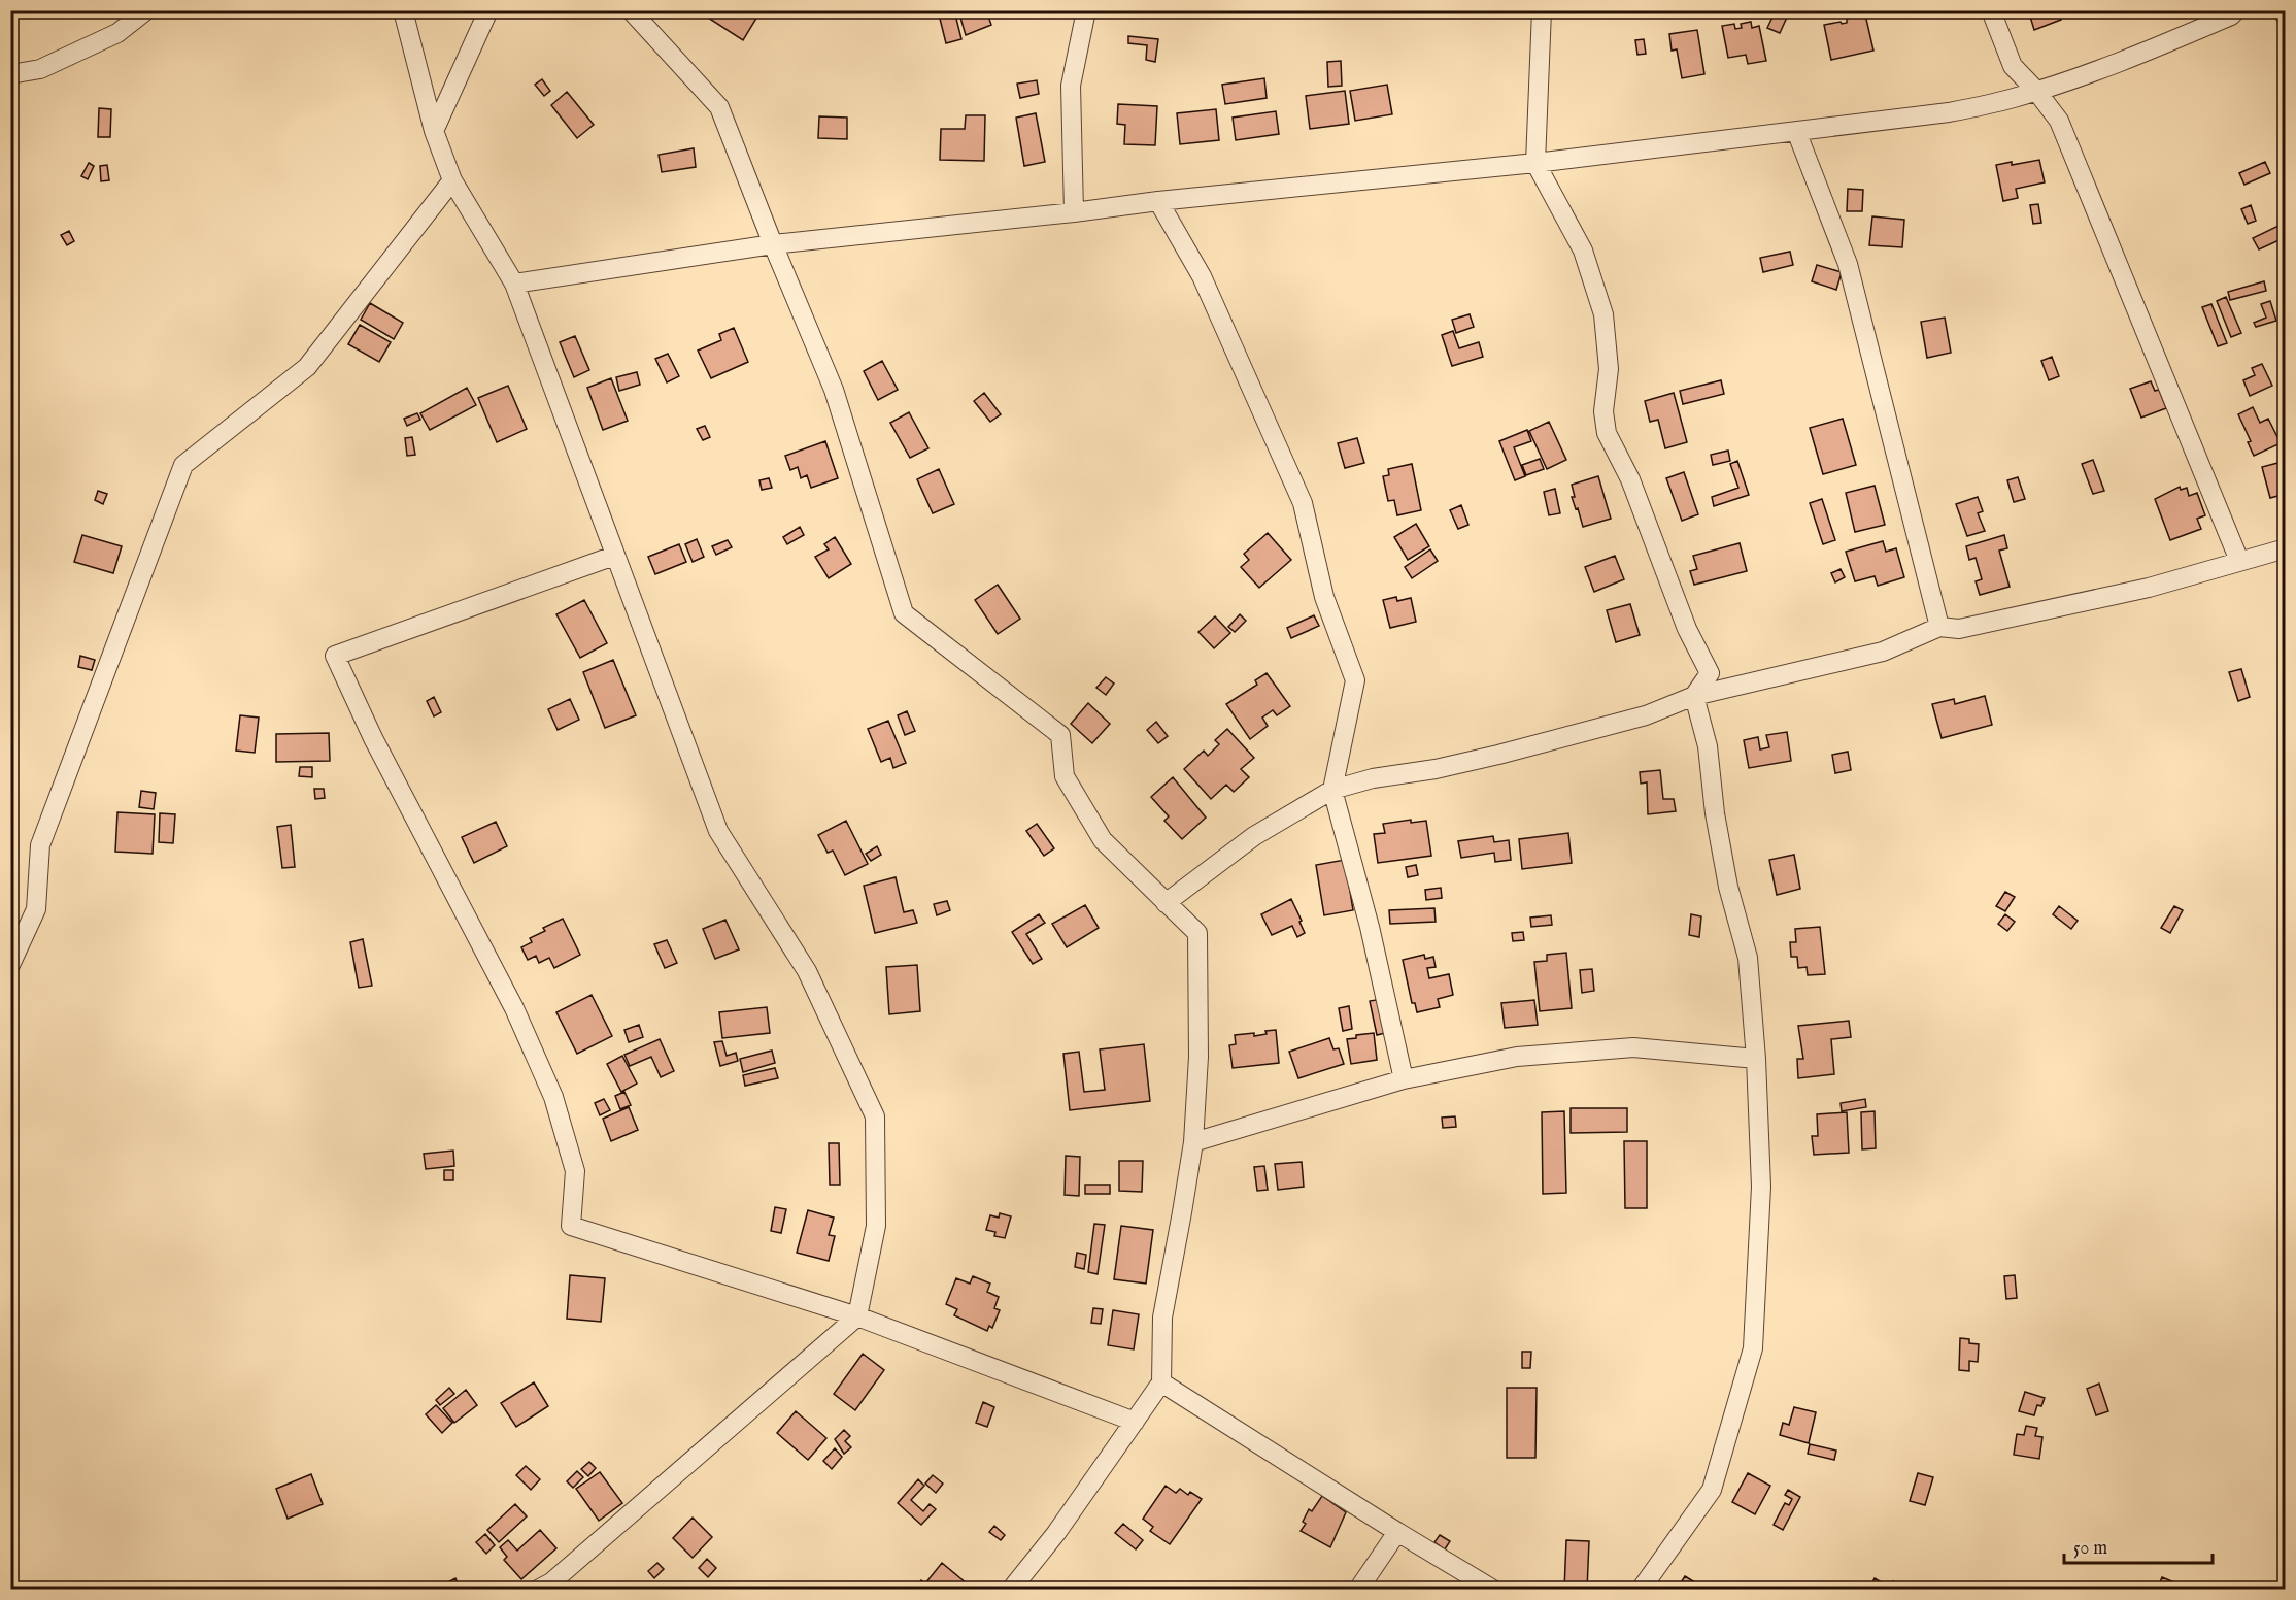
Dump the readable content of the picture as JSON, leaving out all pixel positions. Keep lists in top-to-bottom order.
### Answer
{
  "scale_bar": "50 m"
}
